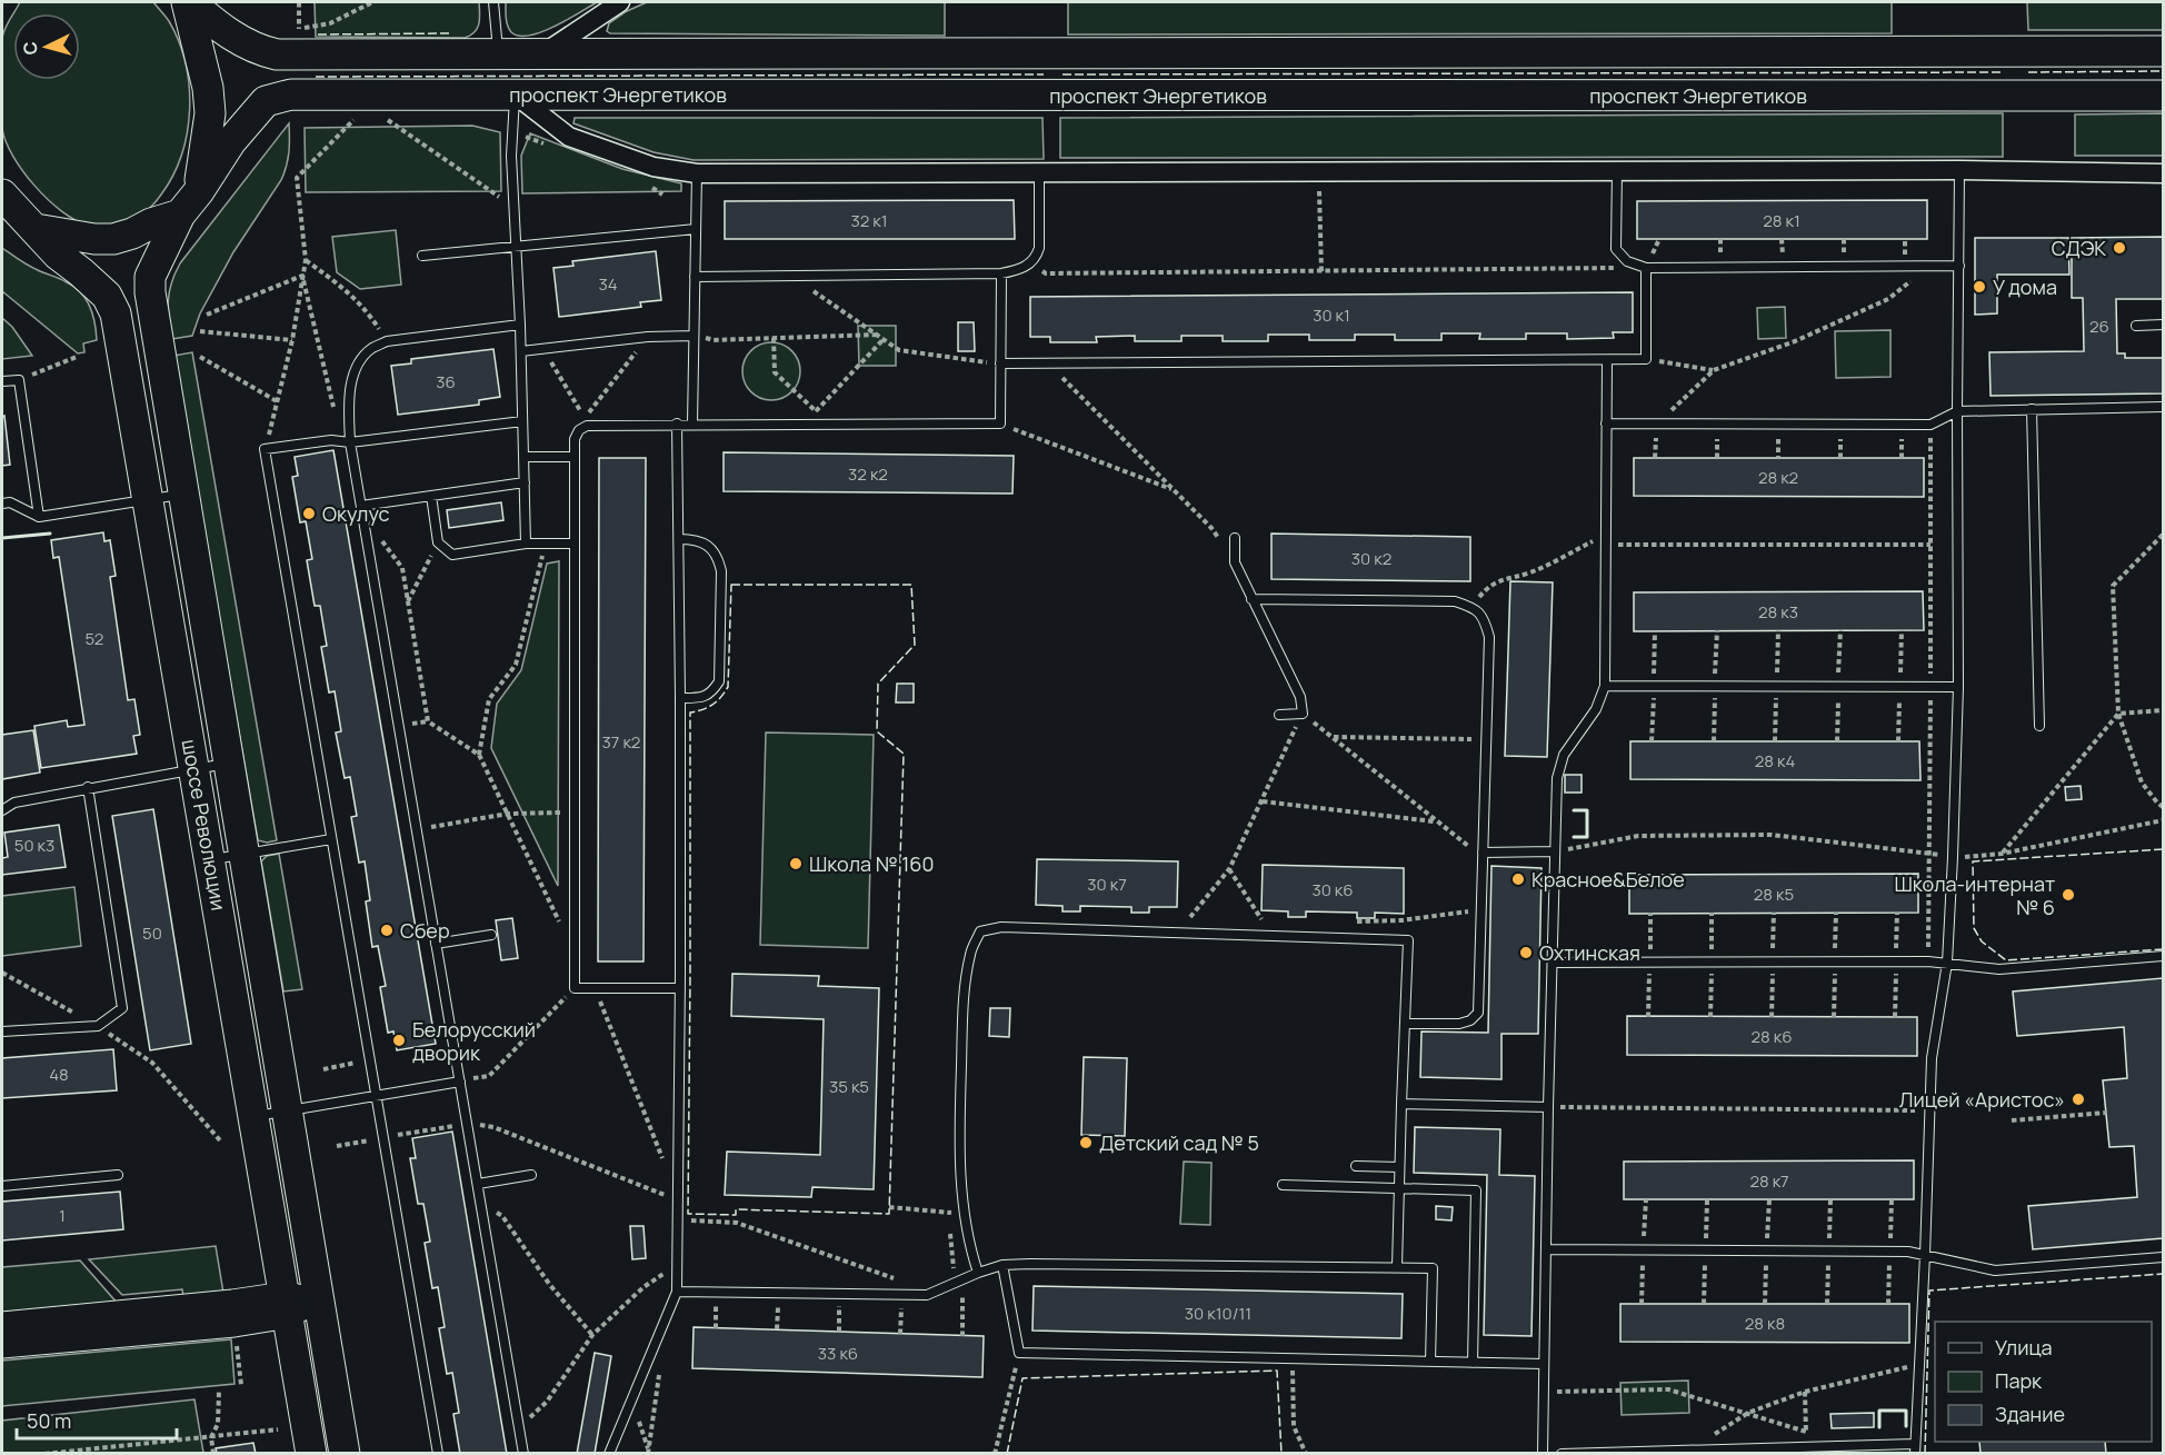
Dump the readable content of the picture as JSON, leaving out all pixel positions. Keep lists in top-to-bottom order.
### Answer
{
  "streets": {
    "main road": ["проспект Энергетиков", "шоссе Революции"]
  },
  "crossings": [
    ["проспект Энергетиков", "шоссе Революции"]
  ],
  "places": [
    "СДЭК",
    "У дома",
    "Окулус",
    "Школа № 160",
    "Красное&Белое",
    "Школа-интернат № 6",
    "Сбер",
    "Охтинская",
    "Белорусский дворик",
    "Лицей «Аристос»",
    "Детский сад № 5"
  ],
  "house_numbers": [
    "32 к1",
    "28 к1",
    "34",
    "30 к1",
    "26",
    "36",
    "32 к2",
    "28 к2",
    "30 к2",
    "28 к3",
    "52",
    "37 к2",
    "28 к4",
    "50 к3",
    "30 к7",
    "30 к6",
    "28 к5",
    "50",
    "28 к6",
    "48",
    "35 к5",
    "28 к7",
    "1",
    "30 к10/11",
    "28 к8",
    "33 к6"
  ],
  "legend": ["Улица", "Парк", "Здание"],
  "scale_bar": "50 m",
  "north": "left"
}
